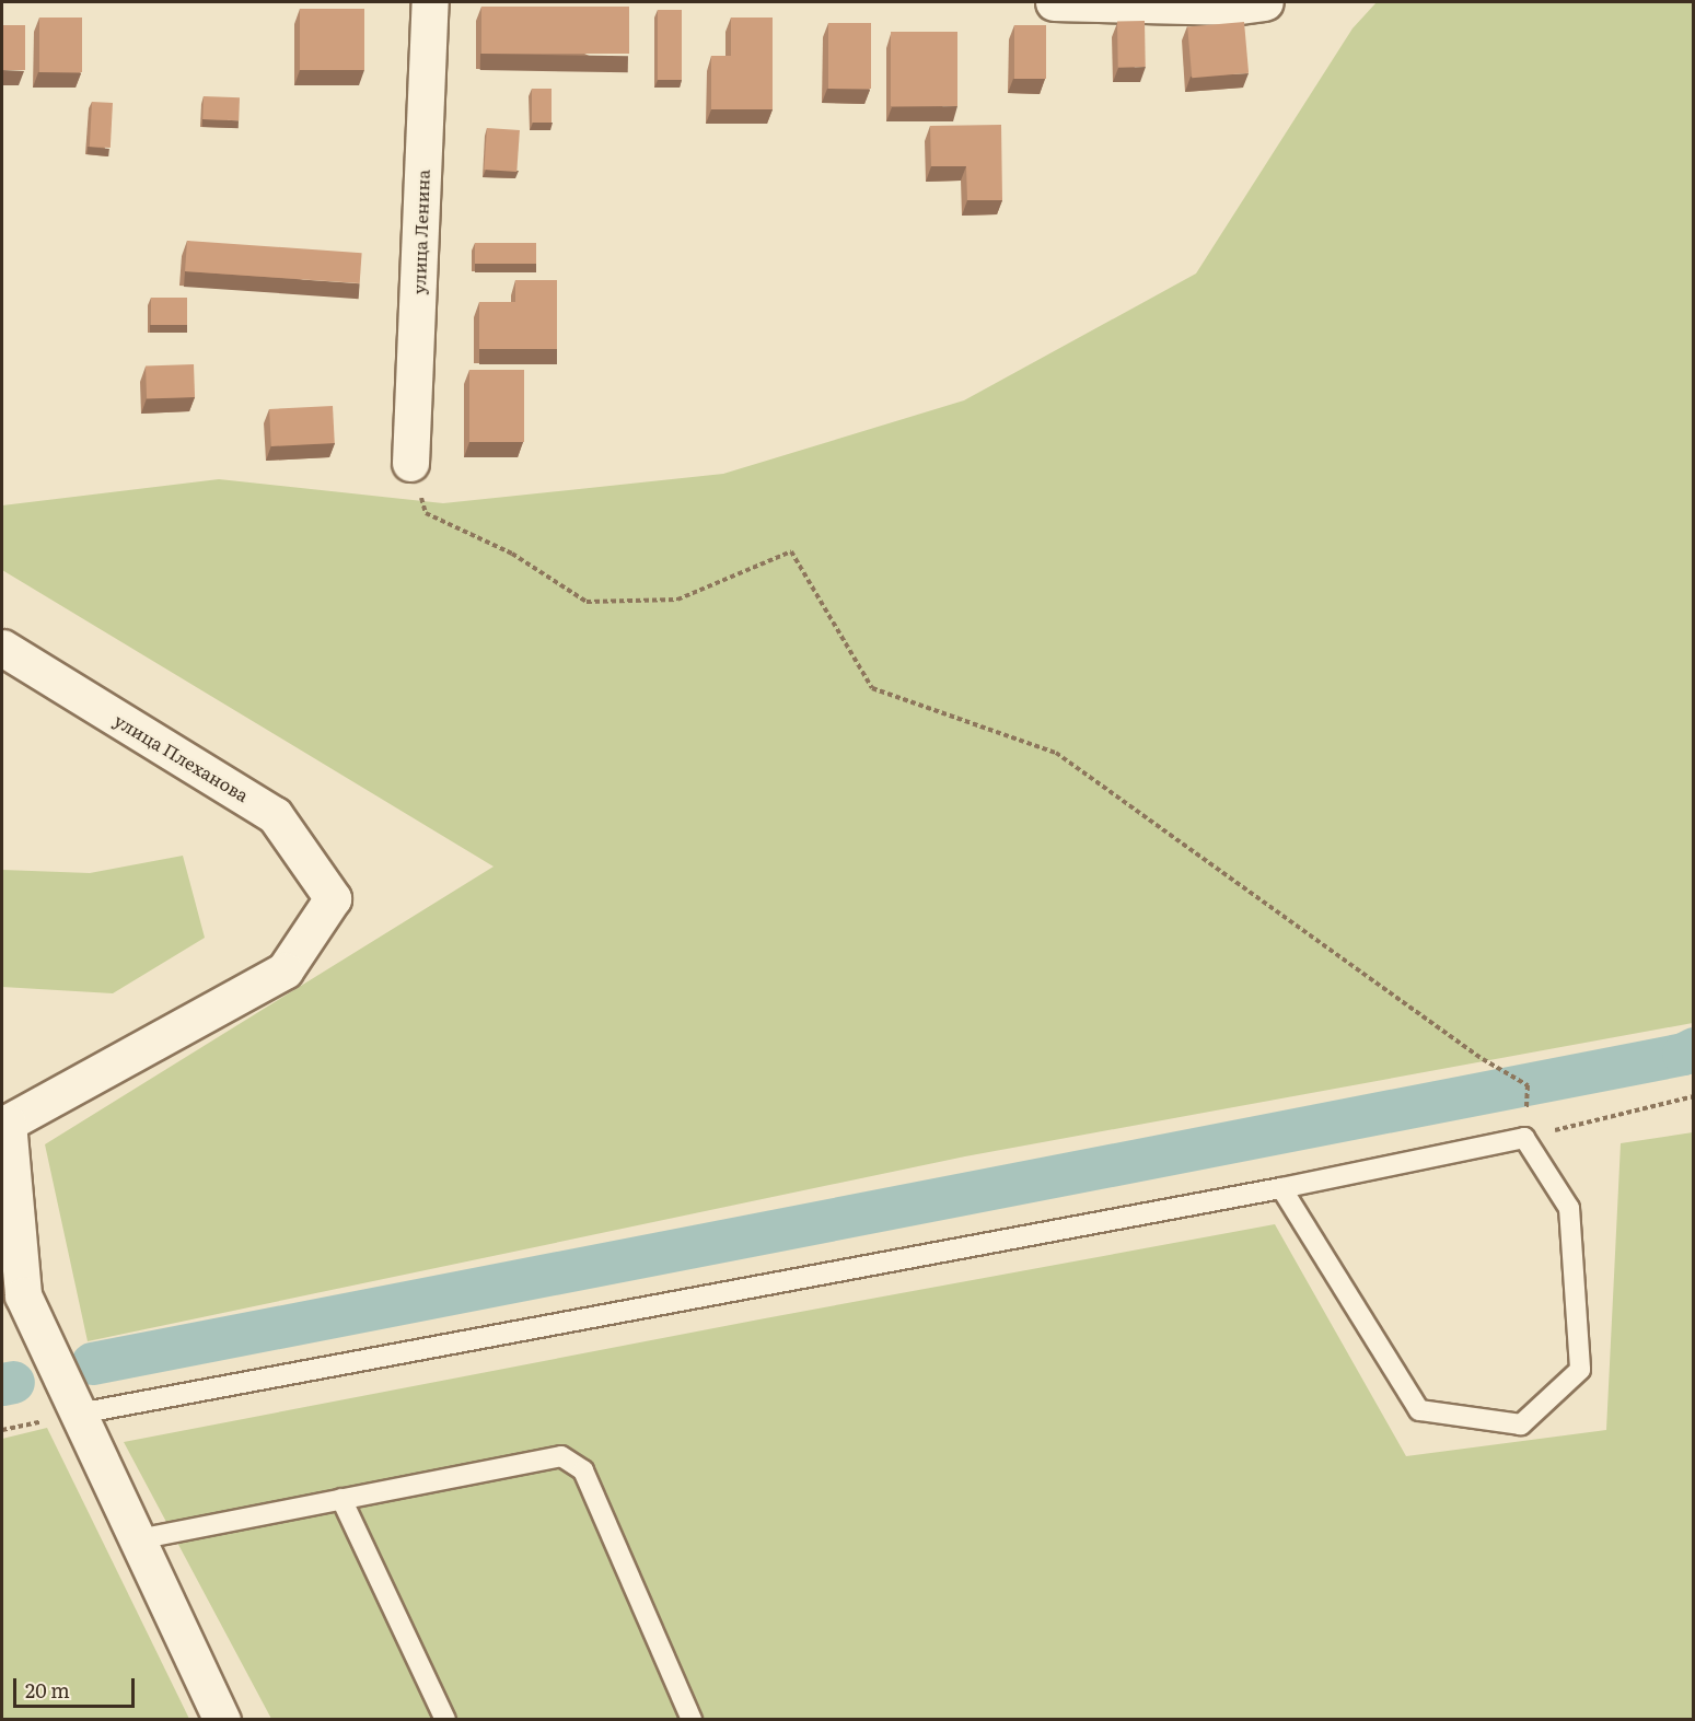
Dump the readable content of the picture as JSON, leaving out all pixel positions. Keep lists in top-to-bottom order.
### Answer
{
  "streets": {
    "street": ["улица Ленина", "улица Плеханова"]
  },
  "scale_bar": "20 m"
}
